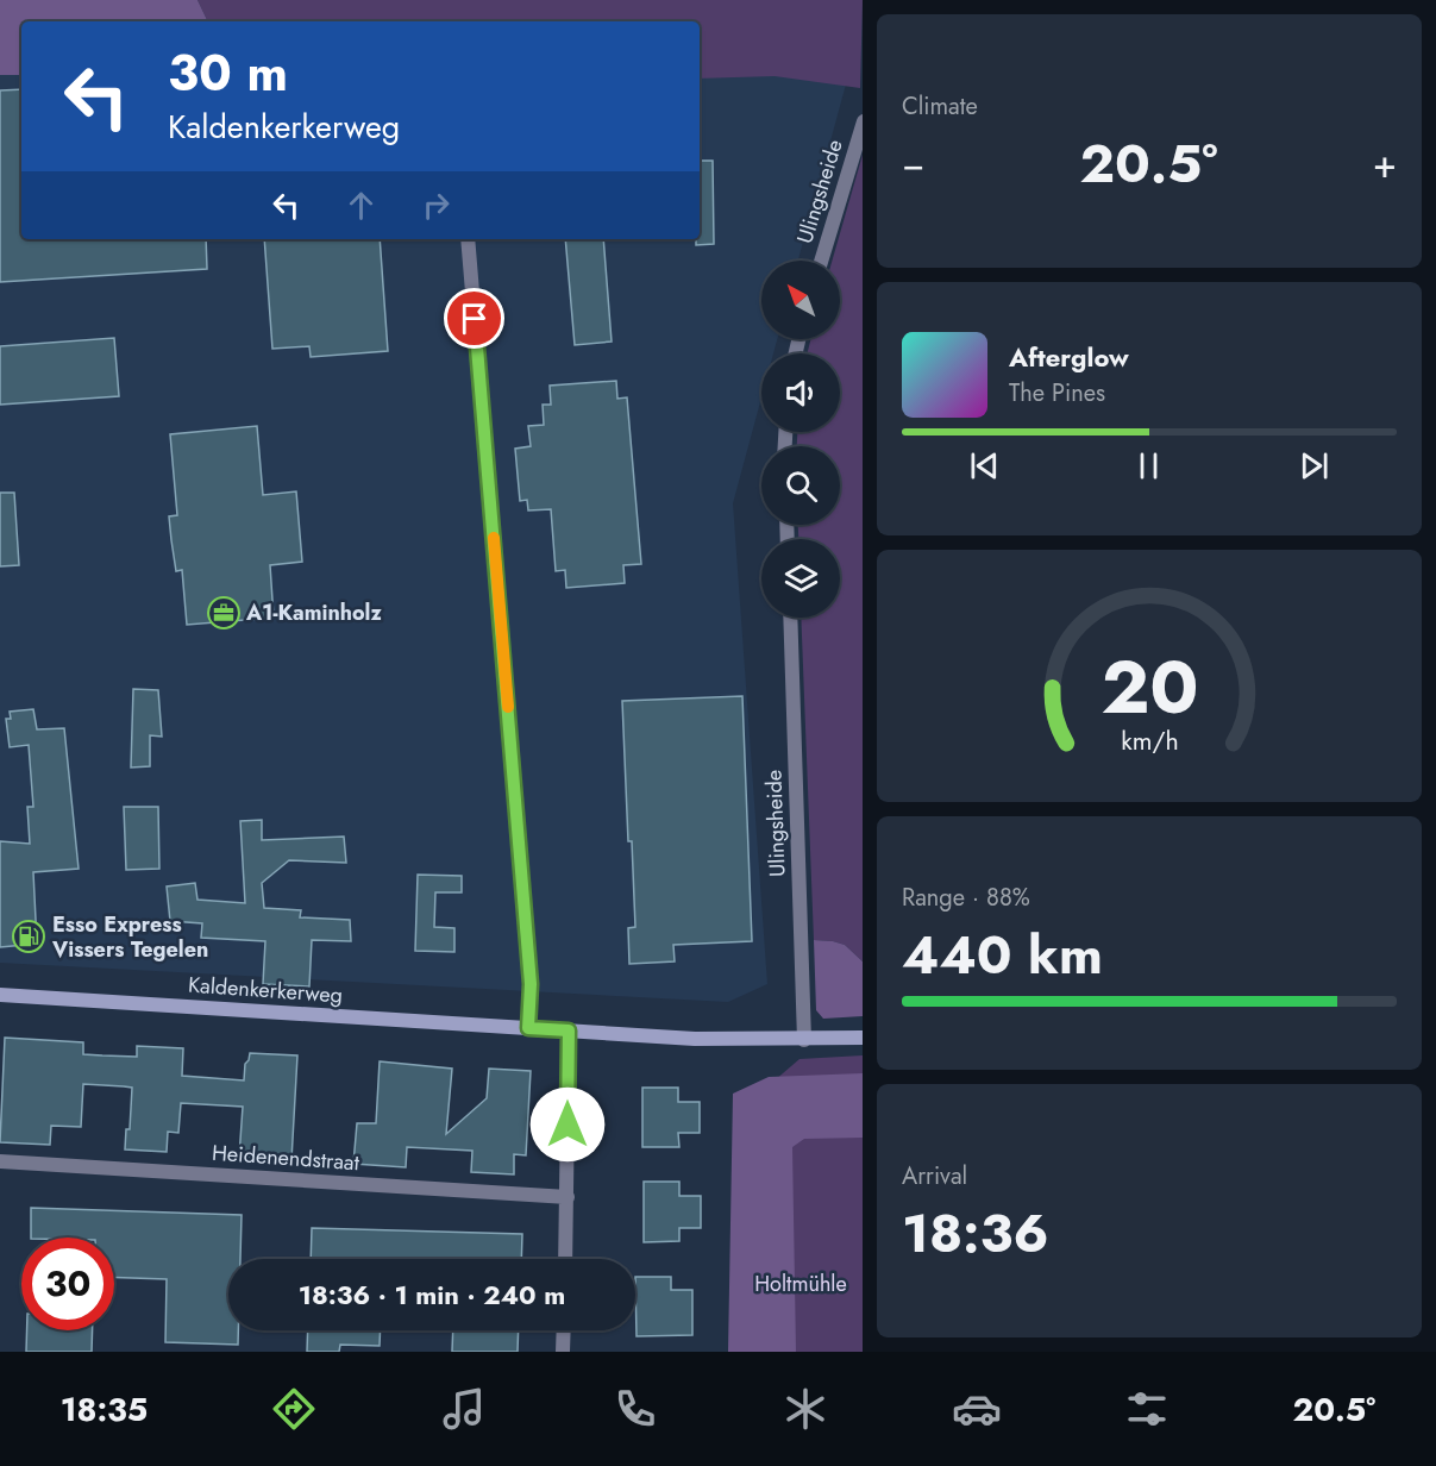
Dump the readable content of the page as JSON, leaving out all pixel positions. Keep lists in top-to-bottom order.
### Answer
{
  "streets": {
    "main road": ["Kaldenkerkerweg"],
    "street": ["Ulingsheide", "Heidenendstraat"]
  },
  "crossings": [
    ["Ulingsheide", "Kaldenkerkerweg"]
  ],
  "parks": ["Holtmühle"],
  "places": {
    "office": ["A1-Kaminholz"],
    "fuel station": ["Esso Express Vissers Tegelen"]
  },
  "north": "top left",
  "page": {
    "tile": [
      "Climate",
      ["Range · 88%", "440 km"],
      ["Arrival", "18:36"]
    ],
    "turn": ["30 m", "Kaldenkerkerweg"],
    "heat": ["−", "20.5°", "+"],
    "song": ["Afterglow", "The Pines"],
    "limit": "30",
    "trip": "18:36 · 1 min · 240 m",
    "tabs": ["18:35", "20.5°"],
    "gauge": ["20", "km/h"]
  }
}
